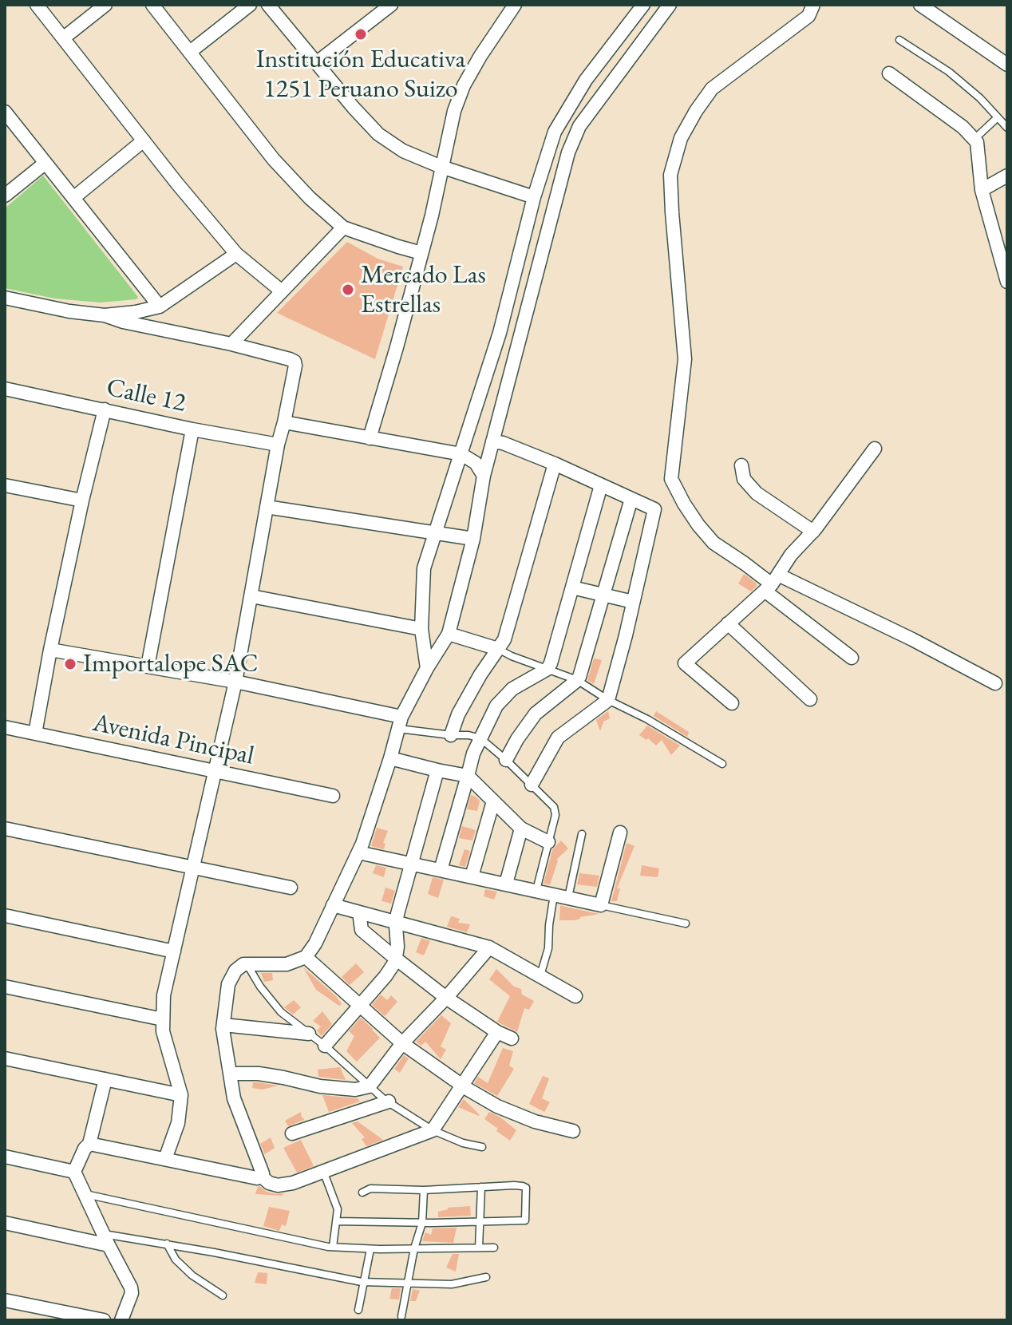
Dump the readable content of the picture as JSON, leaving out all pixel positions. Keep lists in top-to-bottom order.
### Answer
{
  "streets": {
    "street": ["Calle 12", "Avenida Pincipal"]
  },
  "places": ["Institución Educativa 1251 Peruano Suizo", "Mercado Las Estrellas", "Importalope SAC"]
}
